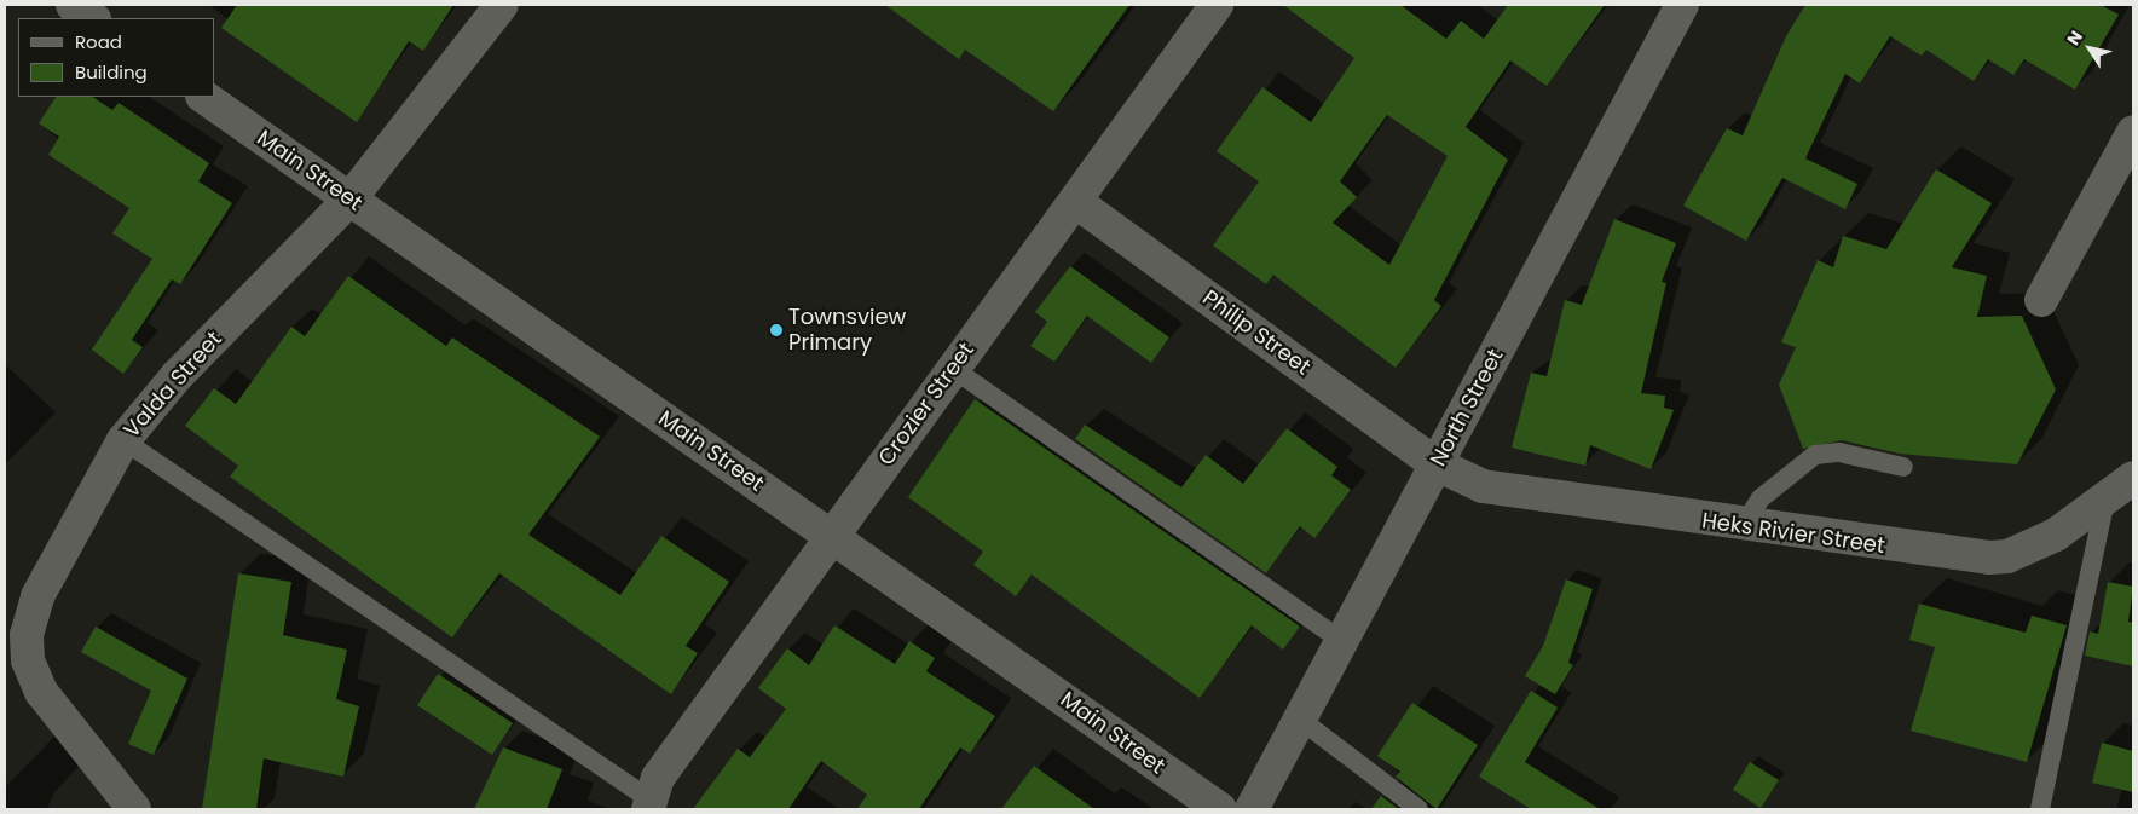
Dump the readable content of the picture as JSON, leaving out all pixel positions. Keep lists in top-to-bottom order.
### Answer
{
  "streets": {
    "street": [
      "Main Street",
      "Philip Street",
      "Valda Street",
      "Crozier Street",
      "North Street",
      "Heks Rivier Street"
    ]
  },
  "crossings": [
    ["Main Street", "Valda Street"],
    ["Main Street", "Crozier Street"],
    ["Philip Street", "Crozier Street"],
    ["Philip Street", "North Street"],
    ["Philip Street", "Heks Rivier Street"],
    ["North Street", "Heks Rivier Street"]
  ],
  "places": ["Townsview Primary"],
  "legend": ["Road", "Building"],
  "north": "top left"
}
